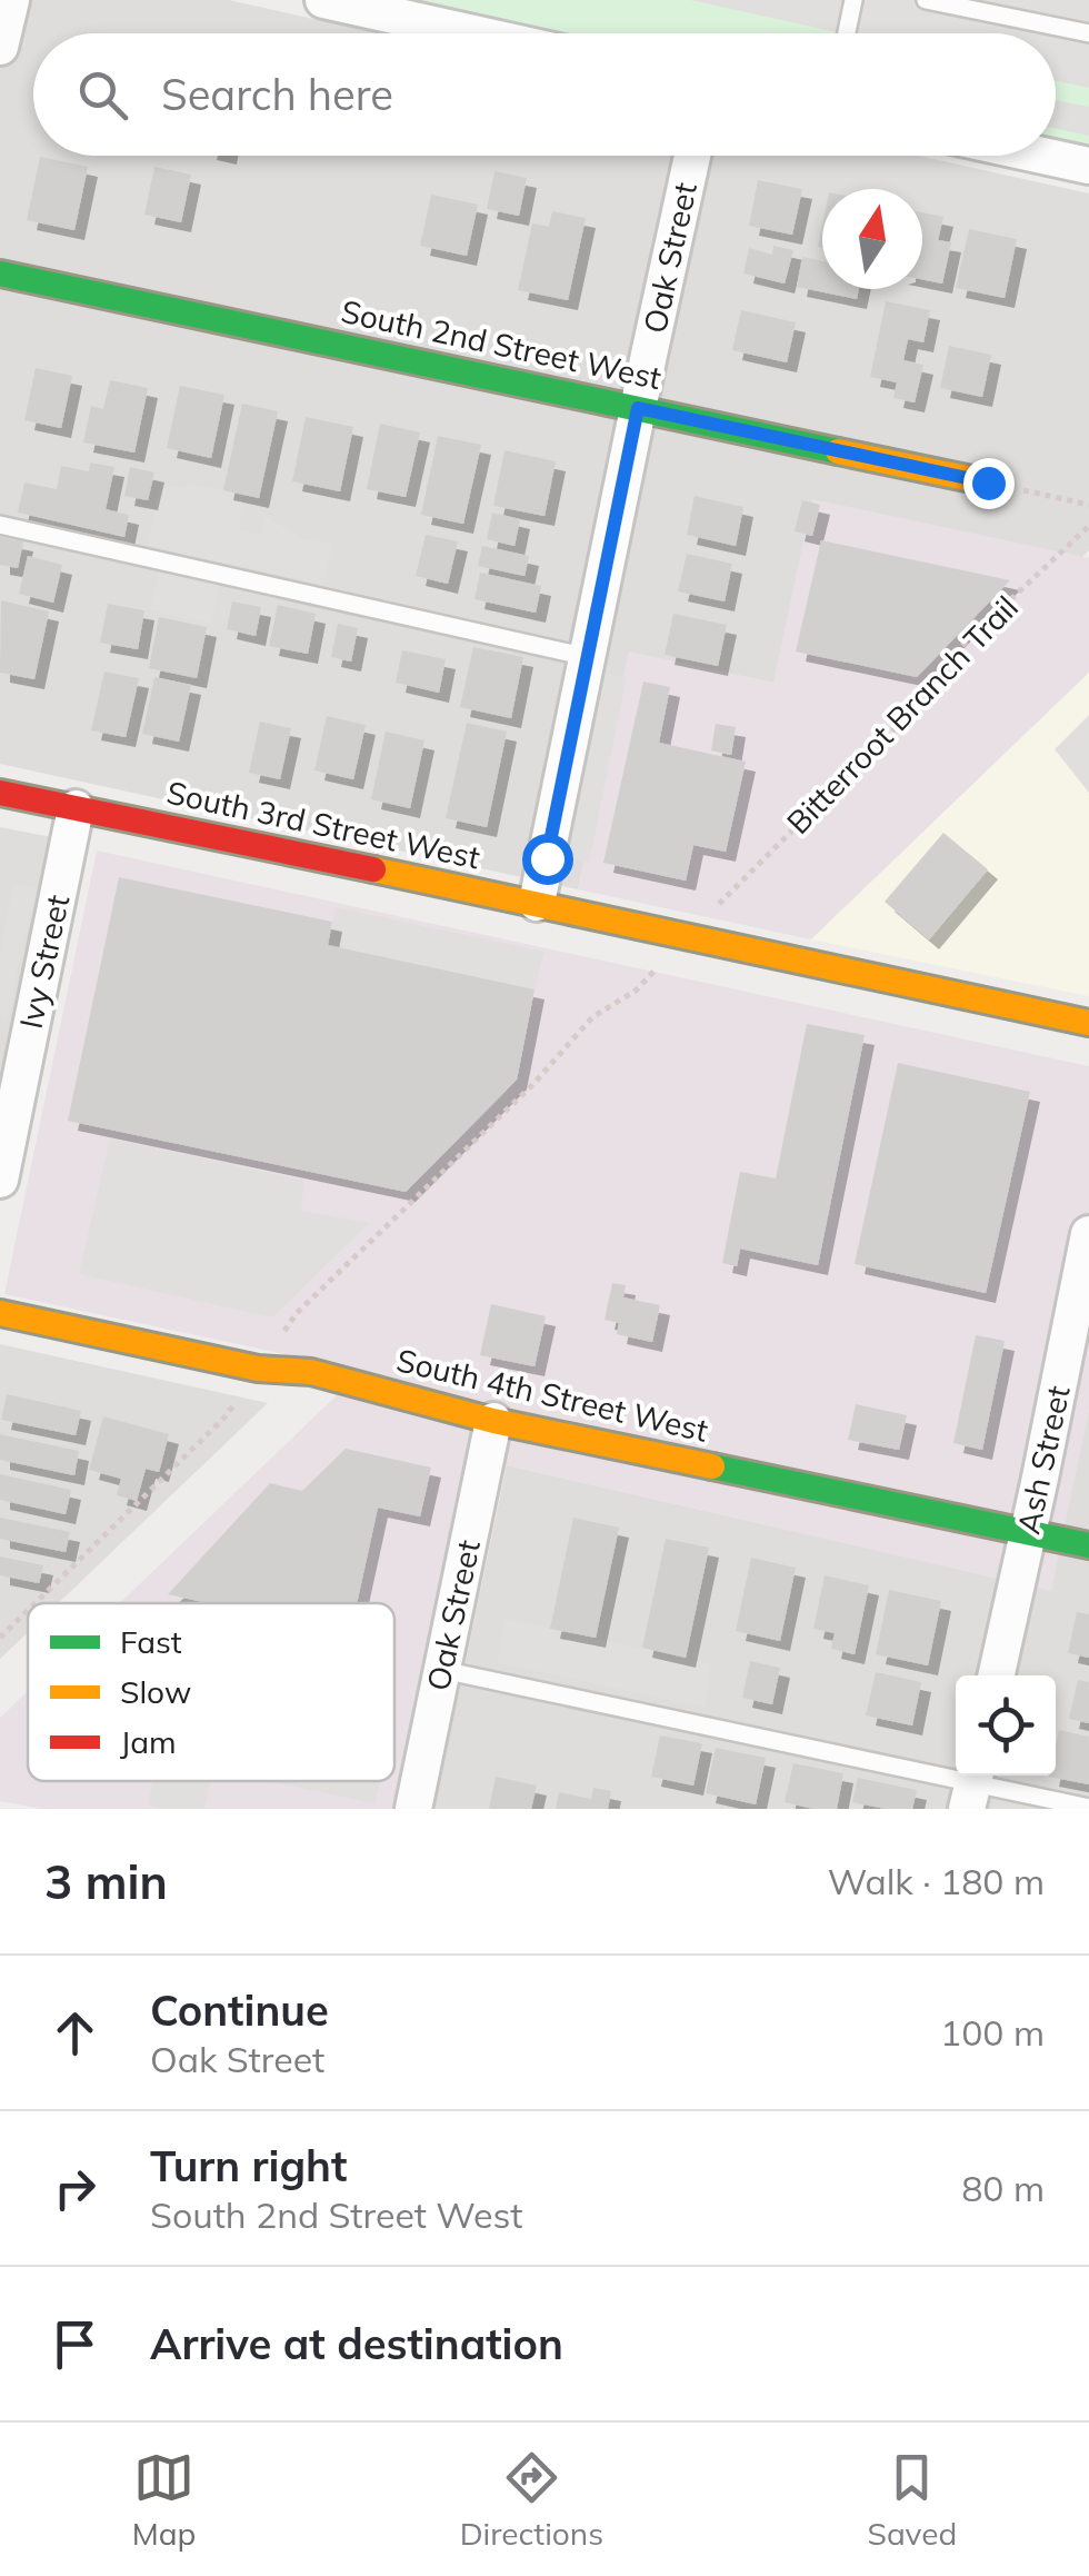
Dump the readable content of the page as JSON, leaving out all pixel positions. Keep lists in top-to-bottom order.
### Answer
{
  "streets": {
    "street": [
      "Oak Street",
      "South 2nd Street West",
      "South 3rd Street West",
      "Ivy Street",
      "South 4th Street West",
      "Ash Street"
    ],
    "path": ["Bitterroot Branch Trail"]
  },
  "crossings": [
    ["Oak Street", "South 2nd Street West"],
    ["Oak Street", "South 3rd Street West"],
    ["Oak Street", "South 4th Street West"],
    ["South 3rd Street West", "Ivy Street"],
    ["South 4th Street West", "Ash Street"]
  ],
  "legend": ["Fast", "Slow", "Jam"],
  "north": "top",
  "page": {
    "search": "Search here",
    "heading": ["3 min", "Walk · 180 m"],
    "list": [
      ["Continue", "Oak Street", "100 m"],
      ["Turn right", "South 2nd Street West", "80 m"],
      "Arrive at destination"
    ],
    "nav": ["Map", "Directions", "Saved"]
  }
}
